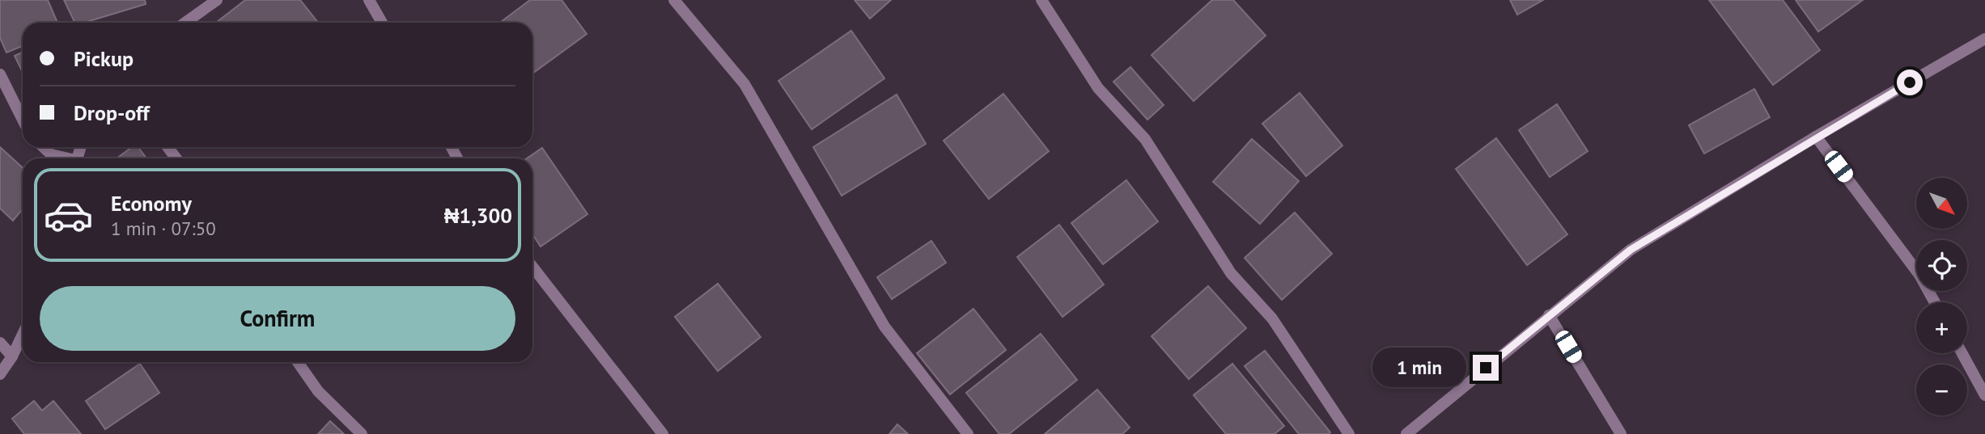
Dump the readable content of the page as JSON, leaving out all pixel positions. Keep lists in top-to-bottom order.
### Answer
{
  "north": "bottom right",
  "page": {
    "banner": ["Pickup", "Drop-off"],
    "list": [
      {
        "name": "Economy",
        "note": "1 min · 07:50",
        "value": "₦1,300"
      }
    ],
    "map_buttons": ["+", "−"],
    "buttons": "Confirm",
    "bubble": "1 min"
  }
}
